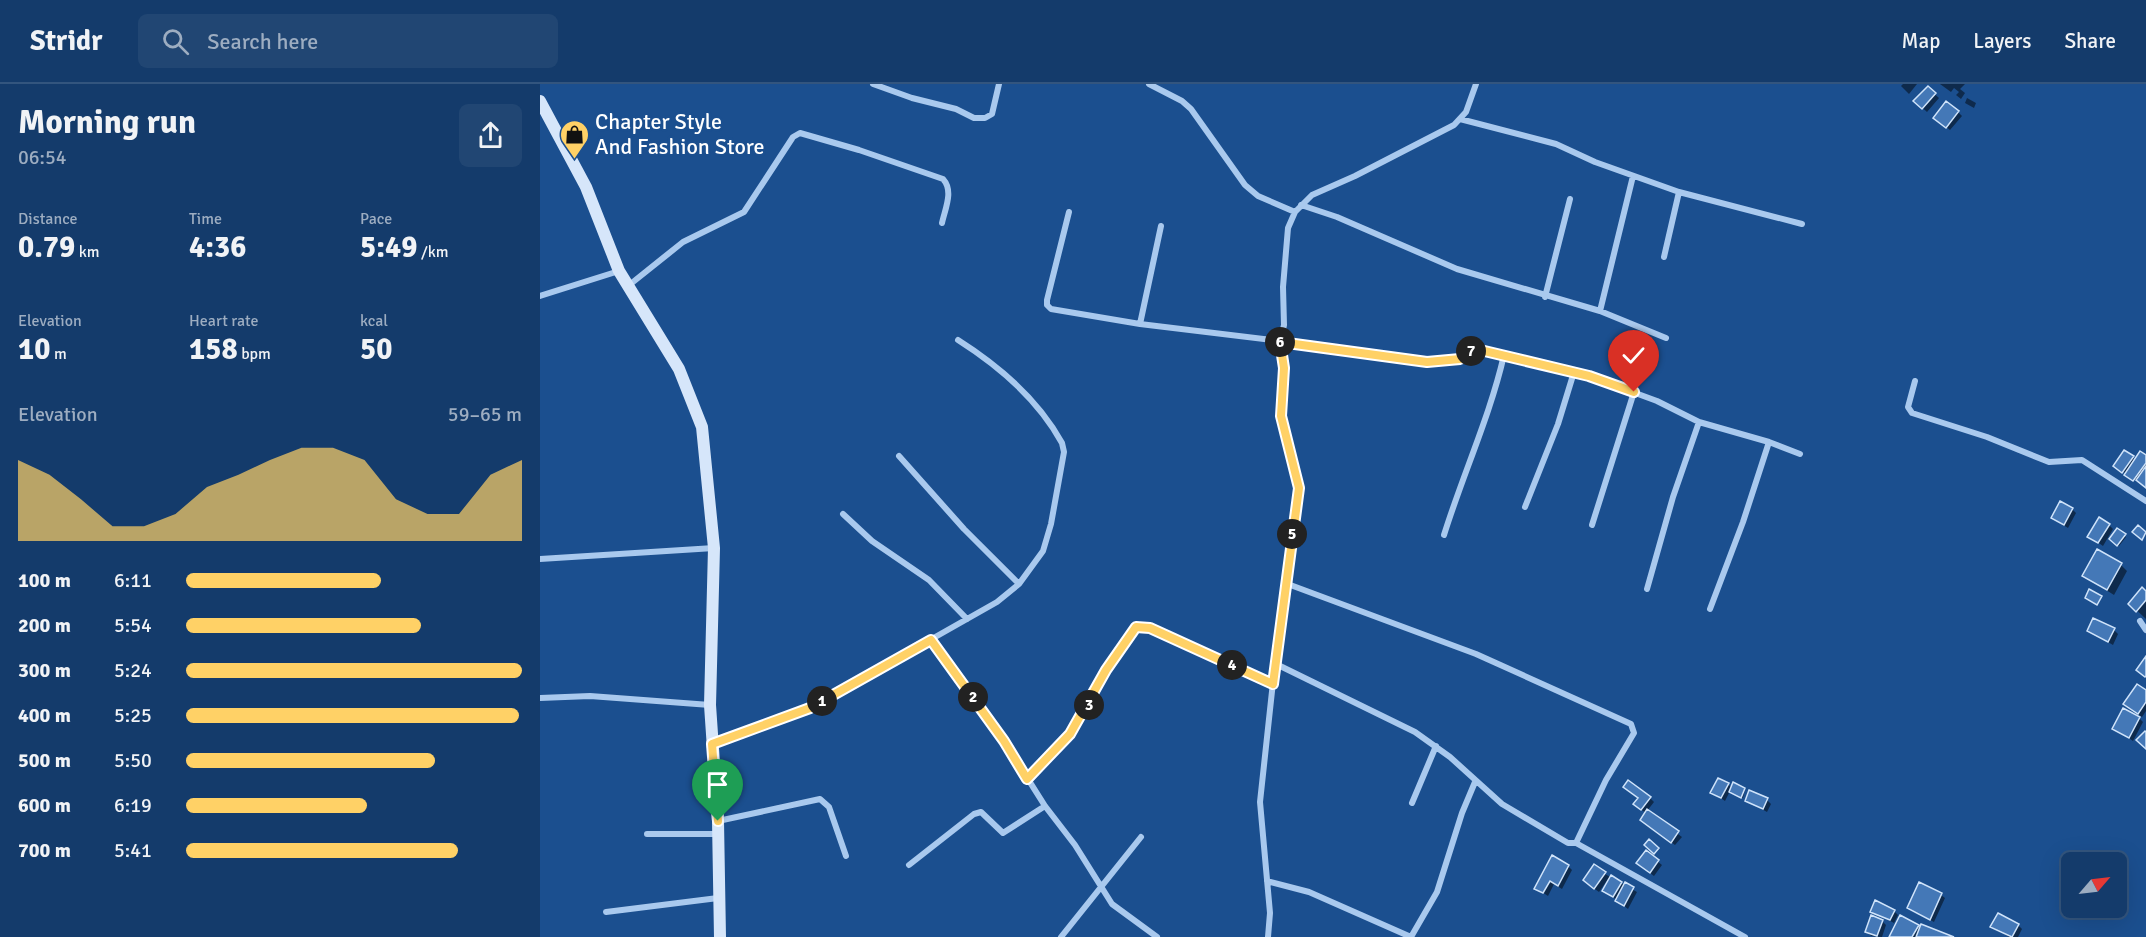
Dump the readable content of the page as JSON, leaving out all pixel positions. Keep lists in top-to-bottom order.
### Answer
{
  "places": {
    "shop": ["Chapter Style And Fashion Store"]
  },
  "north": "top right",
  "page": {
    "header": "Stridr",
    "search": "Search here",
    "nav": ["Map", "Layers", "Share"],
    "heading": ["Morning run", "06:54"],
    "stats": [
      ["Distance", "0.79 km"],
      ["Time", "4:36"],
      ["Pace", "5:49 /km"],
      ["Elevation", "10 m"],
      ["Heart rate", "158 bpm"],
      ["kcal", "50"]
    ],
    "pins": [
      "6",
      "7",
      "5",
      "4",
      "2",
      "1",
      "3"
    ],
    "chart": ["Elevation", "59–65 m"],
    "list": [
      {
        "name": "100 m",
        "note": "6:11"
      },
      {
        "name": "200 m",
        "note": "5:54"
      },
      {
        "name": "300 m",
        "note": "5:24"
      },
      {
        "name": "400 m",
        "note": "5:25"
      },
      {
        "name": "500 m",
        "note": "5:50"
      },
      {
        "name": "600 m",
        "note": "6:19"
      },
      {
        "name": "700 m",
        "note": "5:41"
      }
    ]
  }
}
